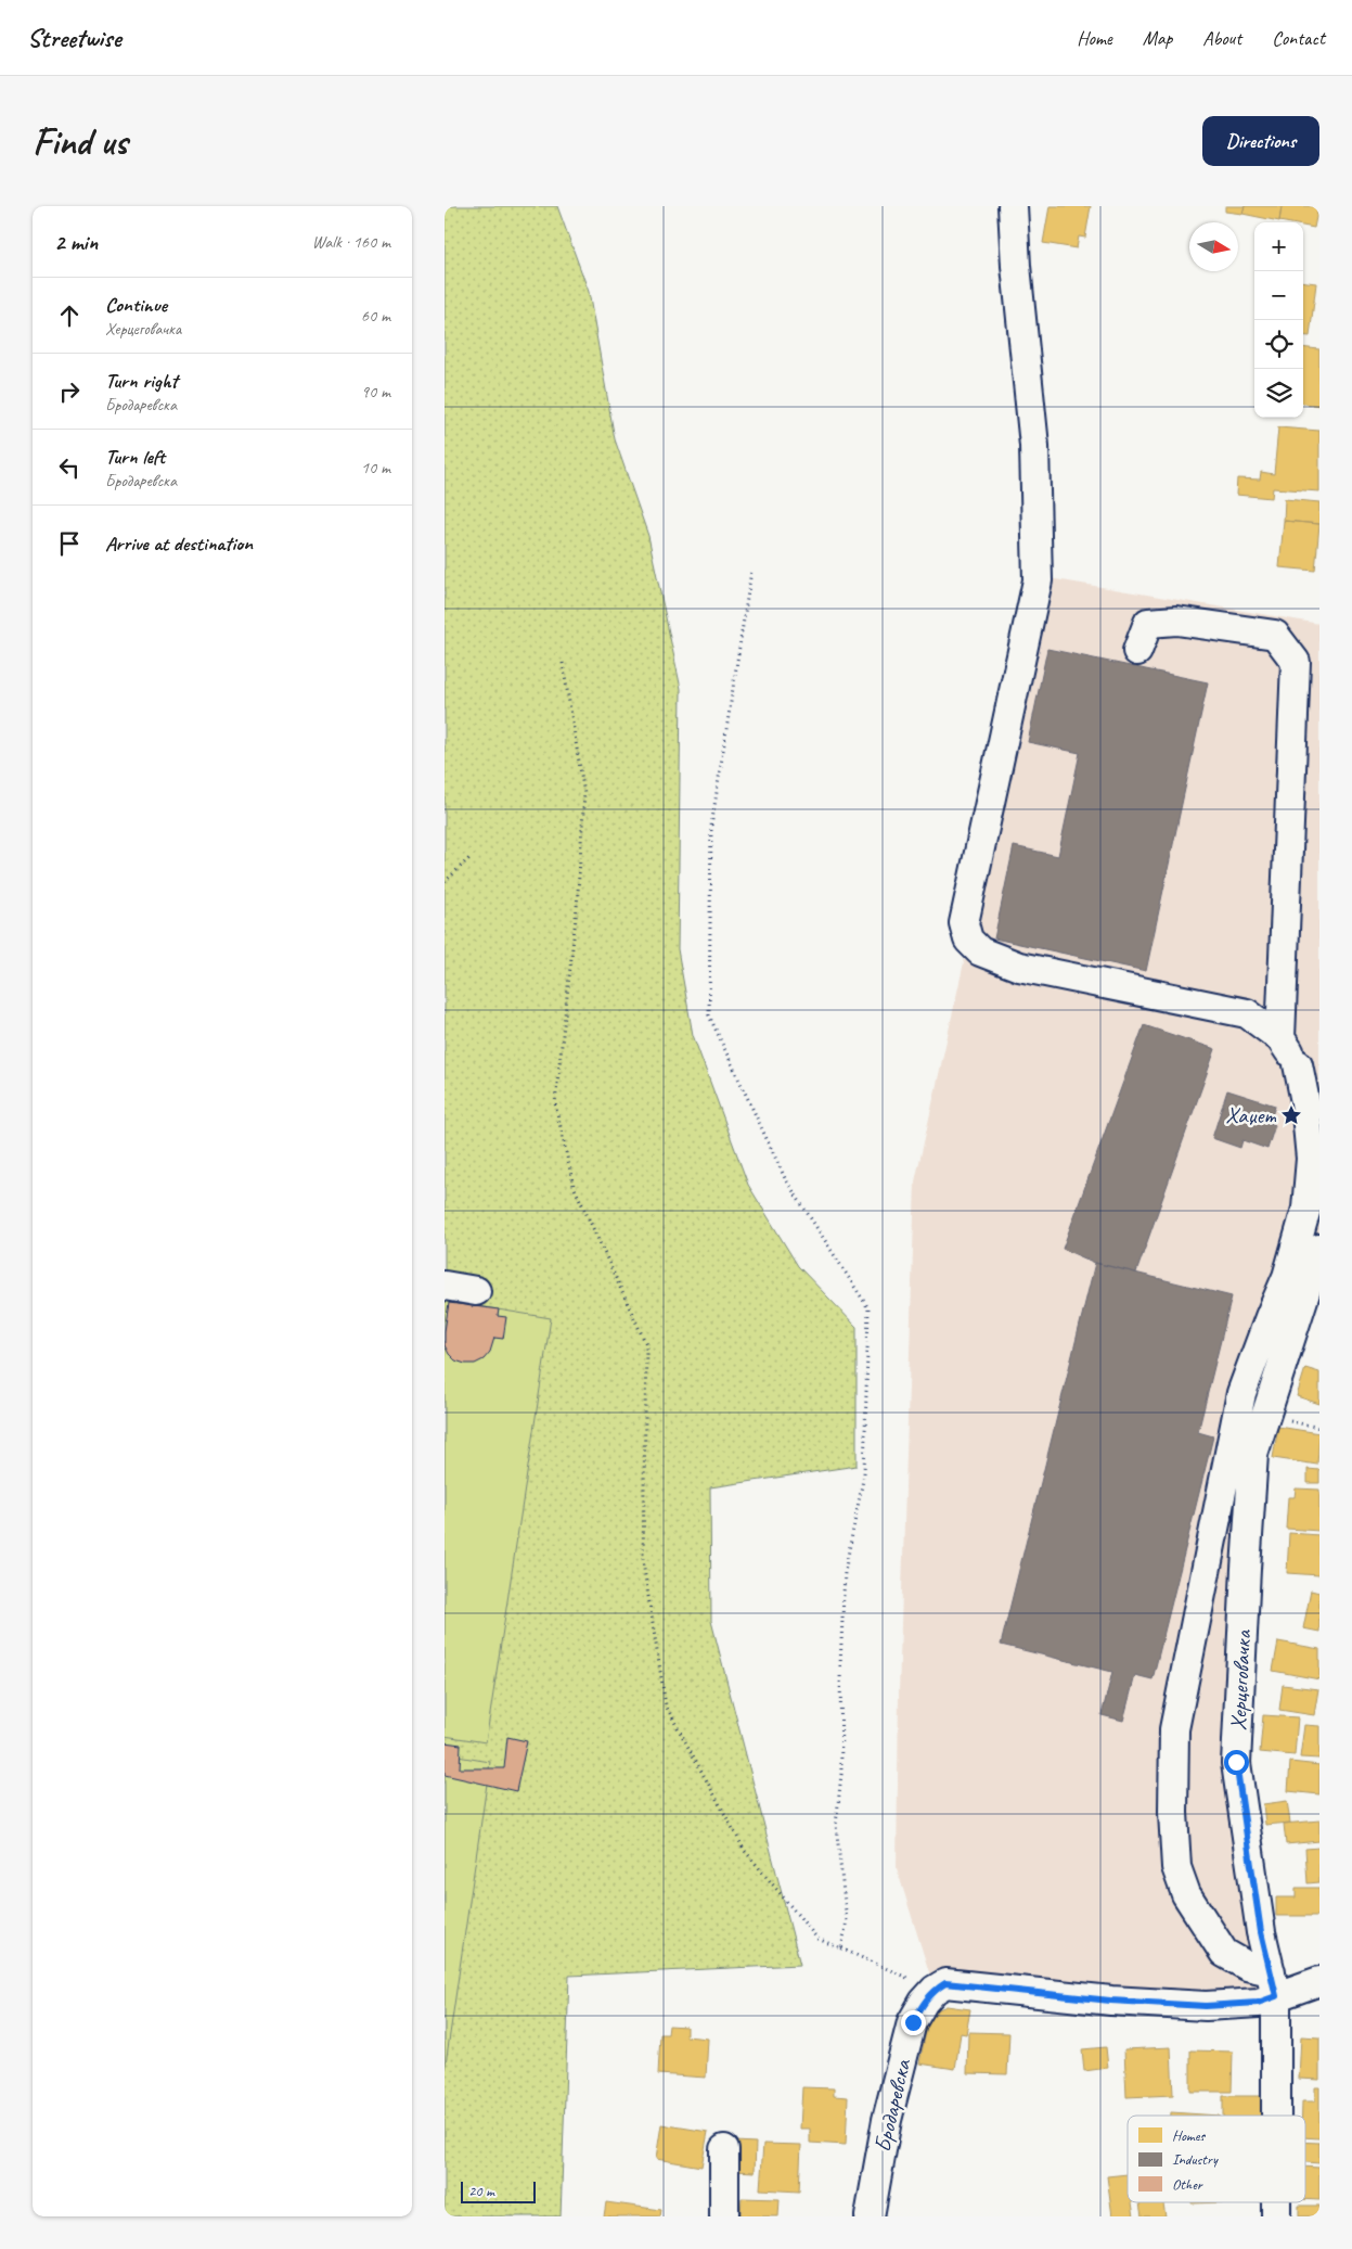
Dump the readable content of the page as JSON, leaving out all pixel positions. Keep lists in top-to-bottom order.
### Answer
{
  "streets": {
    "street": ["Херцеговачка", "Бродаревска"]
  },
  "places": {
    "place": ["Хаџет"]
  },
  "legend": ["Homes", "Industry", "Other"],
  "scale_bar": "20 m",
  "north": "right",
  "page": {
    "header": "Streetwise",
    "nav": [
      "Home",
      "Map",
      "About",
      "Contact"
    ],
    "buttons": "Directions",
    "title": "Find us",
    "heading": ["2 min", "Walk · 160 m"],
    "map_buttons": ["+", "−"],
    "list": [
      ["Continue", "Херцеговачка", "60 m"],
      ["Turn right", "Бродаревска", "90 m"],
      ["Turn left", "Бродаревска", "10 m"],
      "Arrive at destination"
    ],
    "scale": "20 m"
  }
}
